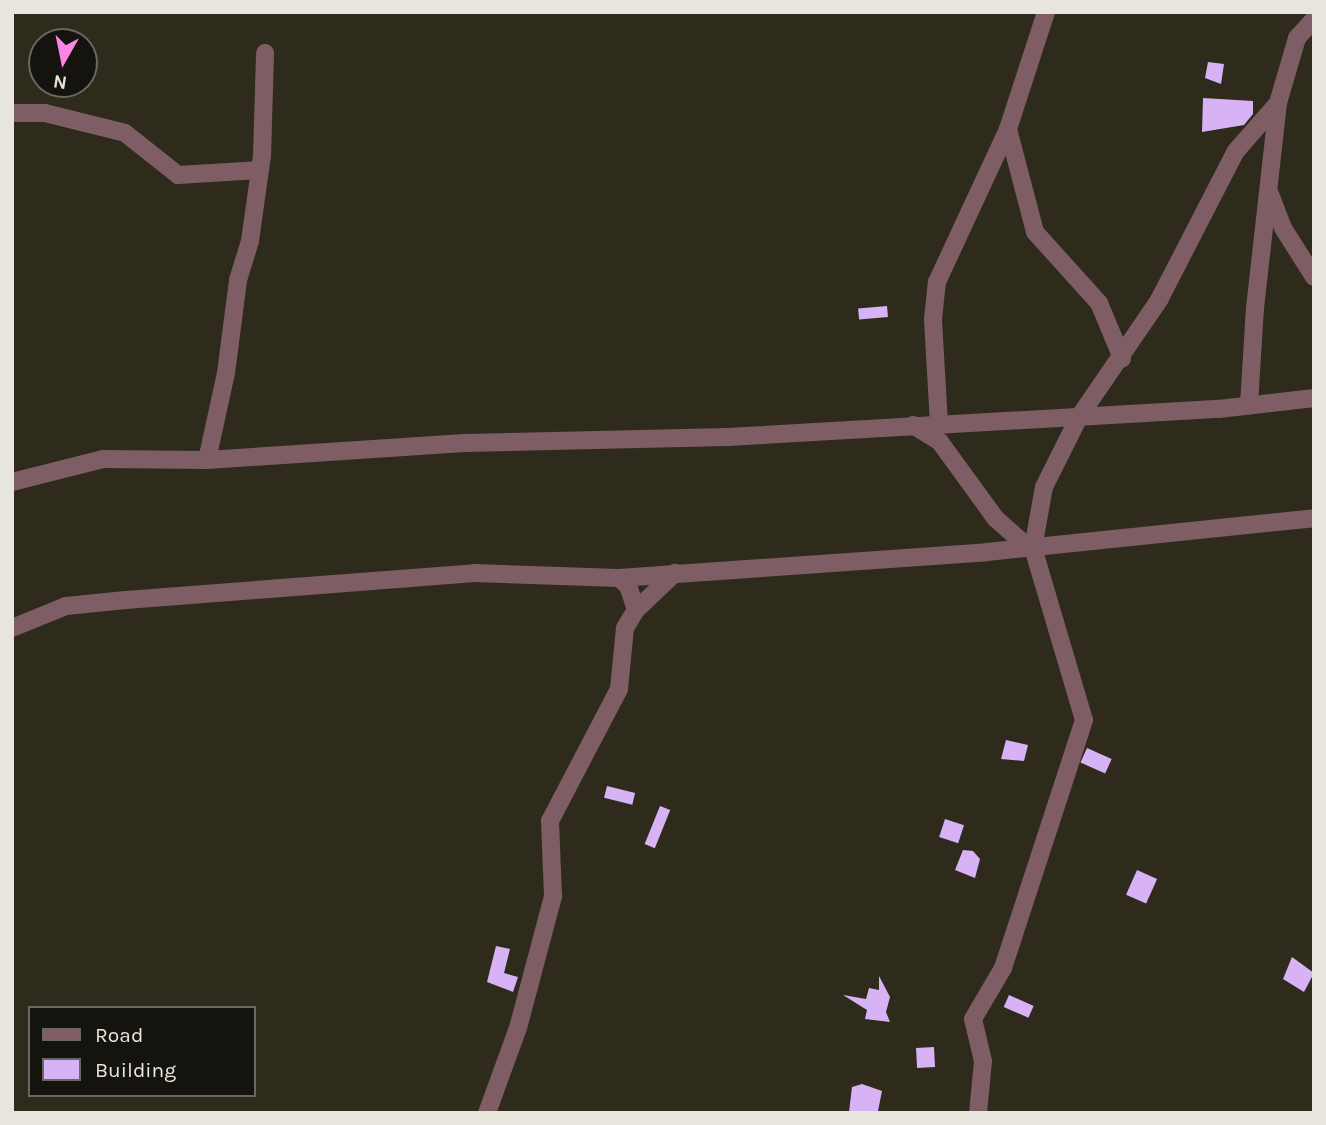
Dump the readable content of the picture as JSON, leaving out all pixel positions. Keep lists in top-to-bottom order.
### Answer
{
  "legend": ["Road", "Building"],
  "north": "bottom"
}
